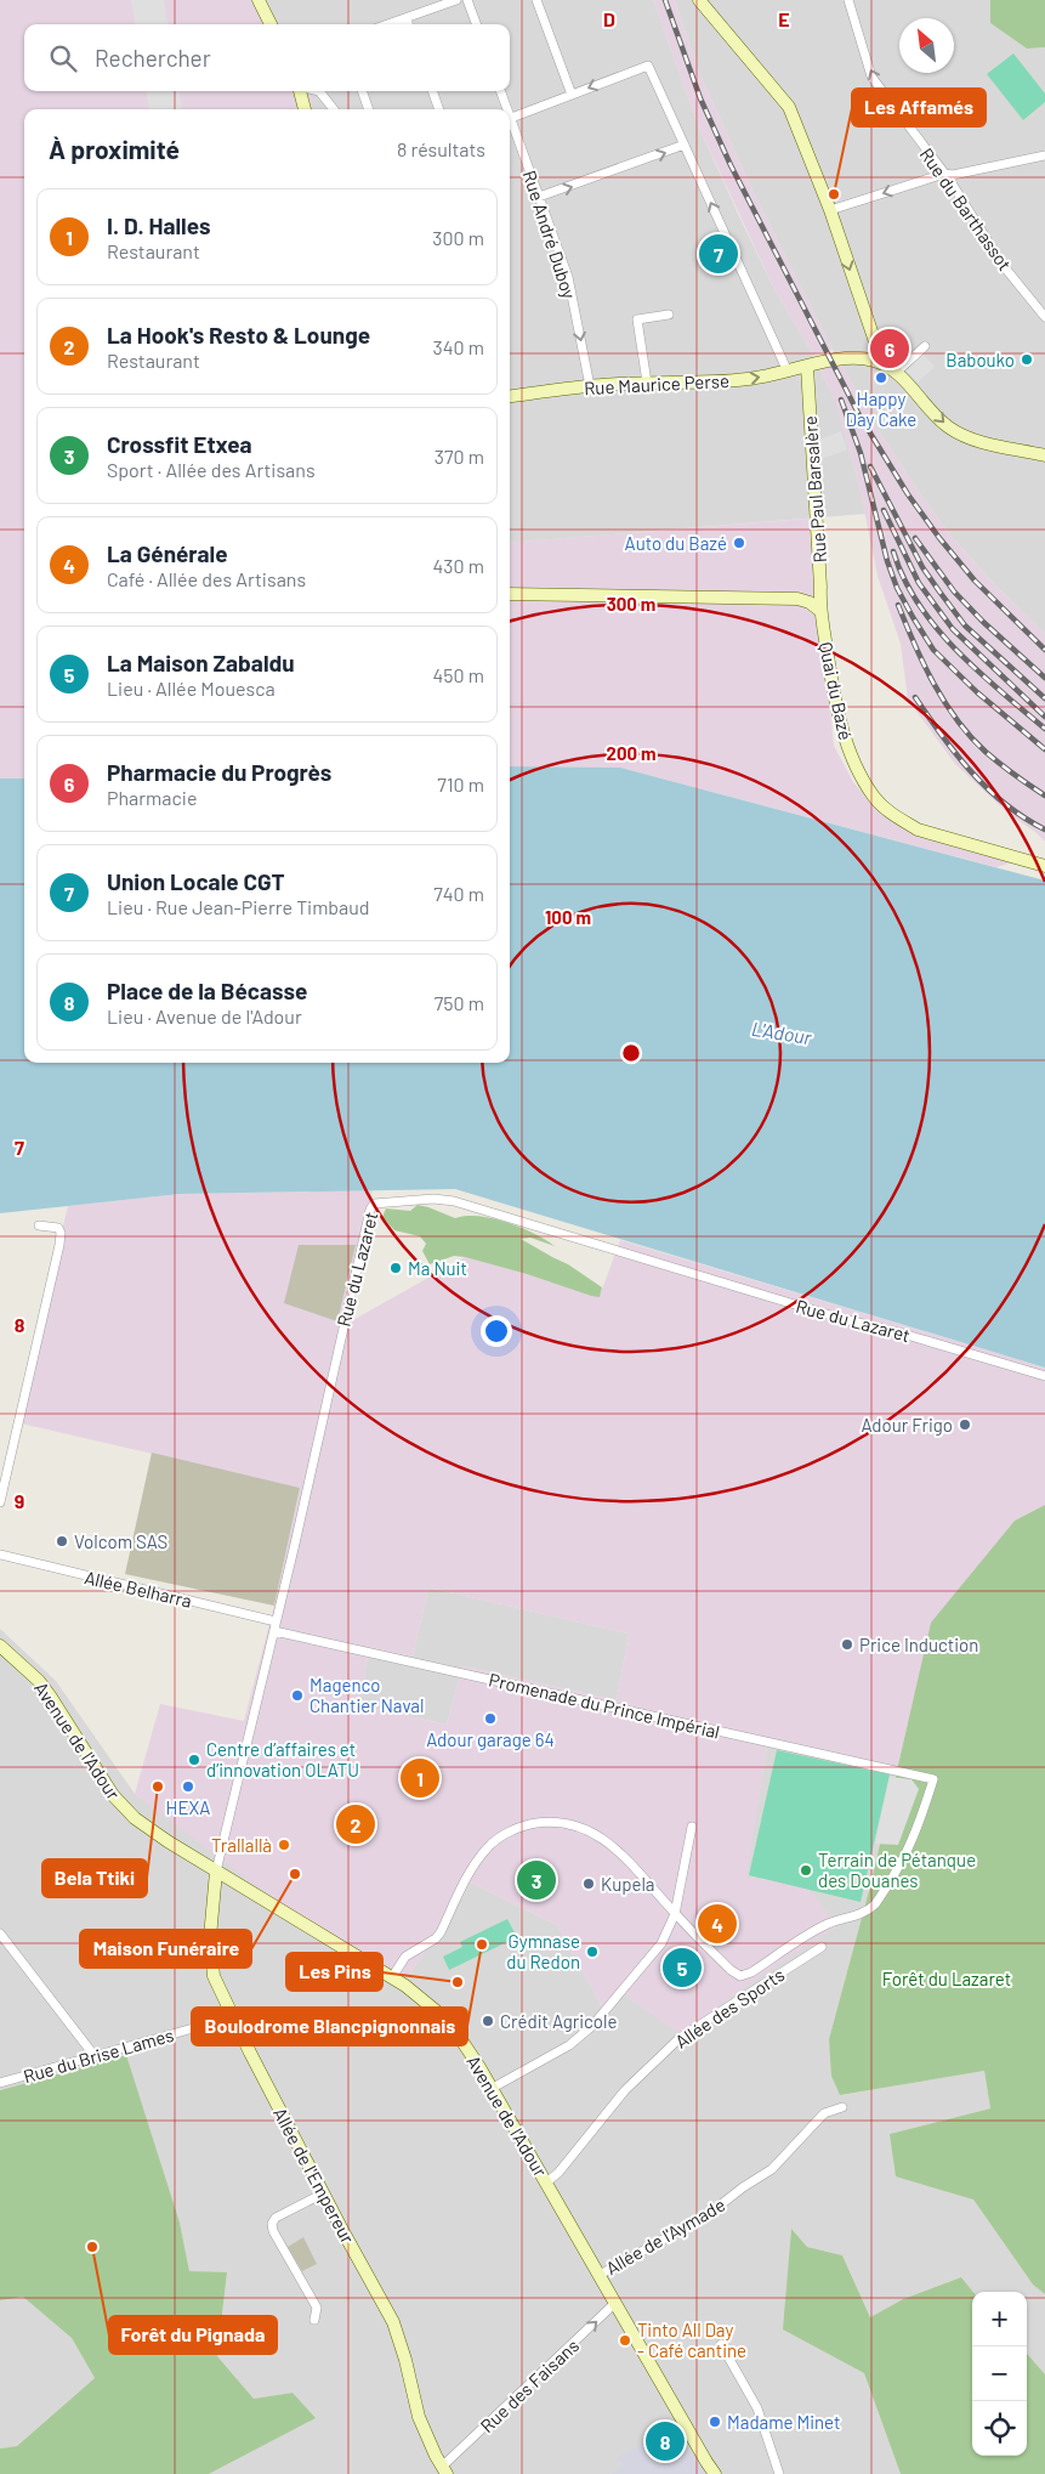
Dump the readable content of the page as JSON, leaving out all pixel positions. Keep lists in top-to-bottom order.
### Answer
{
  "streets": {
    "street": [
      "Rue du Barthassot",
      "Rue André Duboy",
      "Rue Maurice Perse",
      "Rue Paul Barsalère",
      "Quai du Bazé",
      "Rue du Lazaret",
      "Allée Belharra",
      "Promenade du Prince Impérial",
      "Avenue de l'Adour",
      "Allée des Sports",
      "Rue du Brise Lames",
      "Allée de l'Empereur",
      "Allée de l'Aymade",
      "Rue des Faisans"
    ]
  },
  "crossings": [
    ["Rue André Duboy", "Rue Maurice Perse"],
    ["Rue Maurice Perse", "Rue Paul Barsalère"],
    ["Rue Paul Barsalère", "Quai du Bazé"],
    ["Rue du Lazaret", "Allée Belharra"],
    ["Rue du Lazaret", "Promenade du Prince Impérial"],
    ["Rue du Lazaret", "Avenue de l'Adour"],
    ["Rue du Lazaret", "Allée de l'Empereur"],
    ["Avenue de l'Adour", "Allée des Sports"],
    ["Avenue de l'Adour", "Allée de l'Empereur"],
    ["Avenue de l'Adour", "Allée de l'Aymade"],
    ["Avenue de l'Adour", "Rue des Faisans"],
    ["Rue du Brise Lames", "Allée de l'Empereur"],
    ["Allée de l'Empereur", "Rue des Faisans"]
  ],
  "one_way": [
    "Rue du Barthassot",
    "Rue André Duboy",
    "Rue Maurice Perse",
    "Rue des Faisans"
  ],
  "water": ["L'Adour"],
  "parks": ["Forêt du Lazaret"],
  "places": [
    "Les Affamés",
    "Babouko",
    "Happy Day Cake",
    "Auto du Bazé",
    "Ma Nuit",
    "Adour Frigo",
    "Volcom SAS",
    "Price Induction",
    "Magenco Chantier Naval",
    "Adour garage 64",
    "Centre d’affaires et d’innovation OLATU",
    "Bela Ttiki",
    "HEXA",
    "Trallallà",
    "Terrain de Pétanque des Douanes",
    "Maison Funéraire",
    "Kupela",
    "Boulodrome Blancpignonnais",
    "Gymnase du Redon",
    "Les Pins",
    "Crédit Agricole",
    "Forêt du Pignada",
    "Tinto All Day - Café cantine",
    "Madame Minet"
  ],
  "north": "top left",
  "page": {
    "search": "Rechercher",
    "heading": ["À proximité", "8 résultats"],
    "list": [
      {
        "mark": "1",
        "name": "I. D. Halles",
        "note": "Restaurant",
        "value": "300 m"
      },
      {
        "mark": "2",
        "name": "La Hook's Resto & Lounge",
        "note": "Restaurant",
        "value": "340 m"
      },
      {
        "mark": "3",
        "name": "Crossfit Etxea",
        "note": "Sport · Allée des Artisans",
        "value": "370 m"
      },
      {
        "mark": "4",
        "name": "La Générale",
        "note": "Café · Allée des Artisans",
        "value": "430 m"
      },
      {
        "mark": "5",
        "name": "La Maison Zabaldu",
        "note": "Lieu · Allée Mouesca",
        "value": "450 m"
      },
      {
        "mark": "6",
        "name": "Pharmacie du Progrès",
        "note": "Pharmacie",
        "value": "710 m"
      },
      {
        "mark": "7",
        "name": "Union Locale CGT",
        "note": "Lieu · Rue Jean-Pierre Timbaud",
        "value": "740 m"
      },
      {
        "mark": "8",
        "name": "Place de la Bécasse",
        "note": "Lieu · Avenue de l'Adour",
        "value": "750 m"
      }
    ],
    "pins": [
      "7",
      "6",
      "1",
      "2",
      "3",
      "4",
      "5",
      "8"
    ],
    "map_buttons": ["+", "−"]
  },
  "grid": {
    "columns": ["D", "E"],
    "rows": ["7", "8", "9"]
  },
  "rings": ["300 m", "200 m", "100 m"]
}
